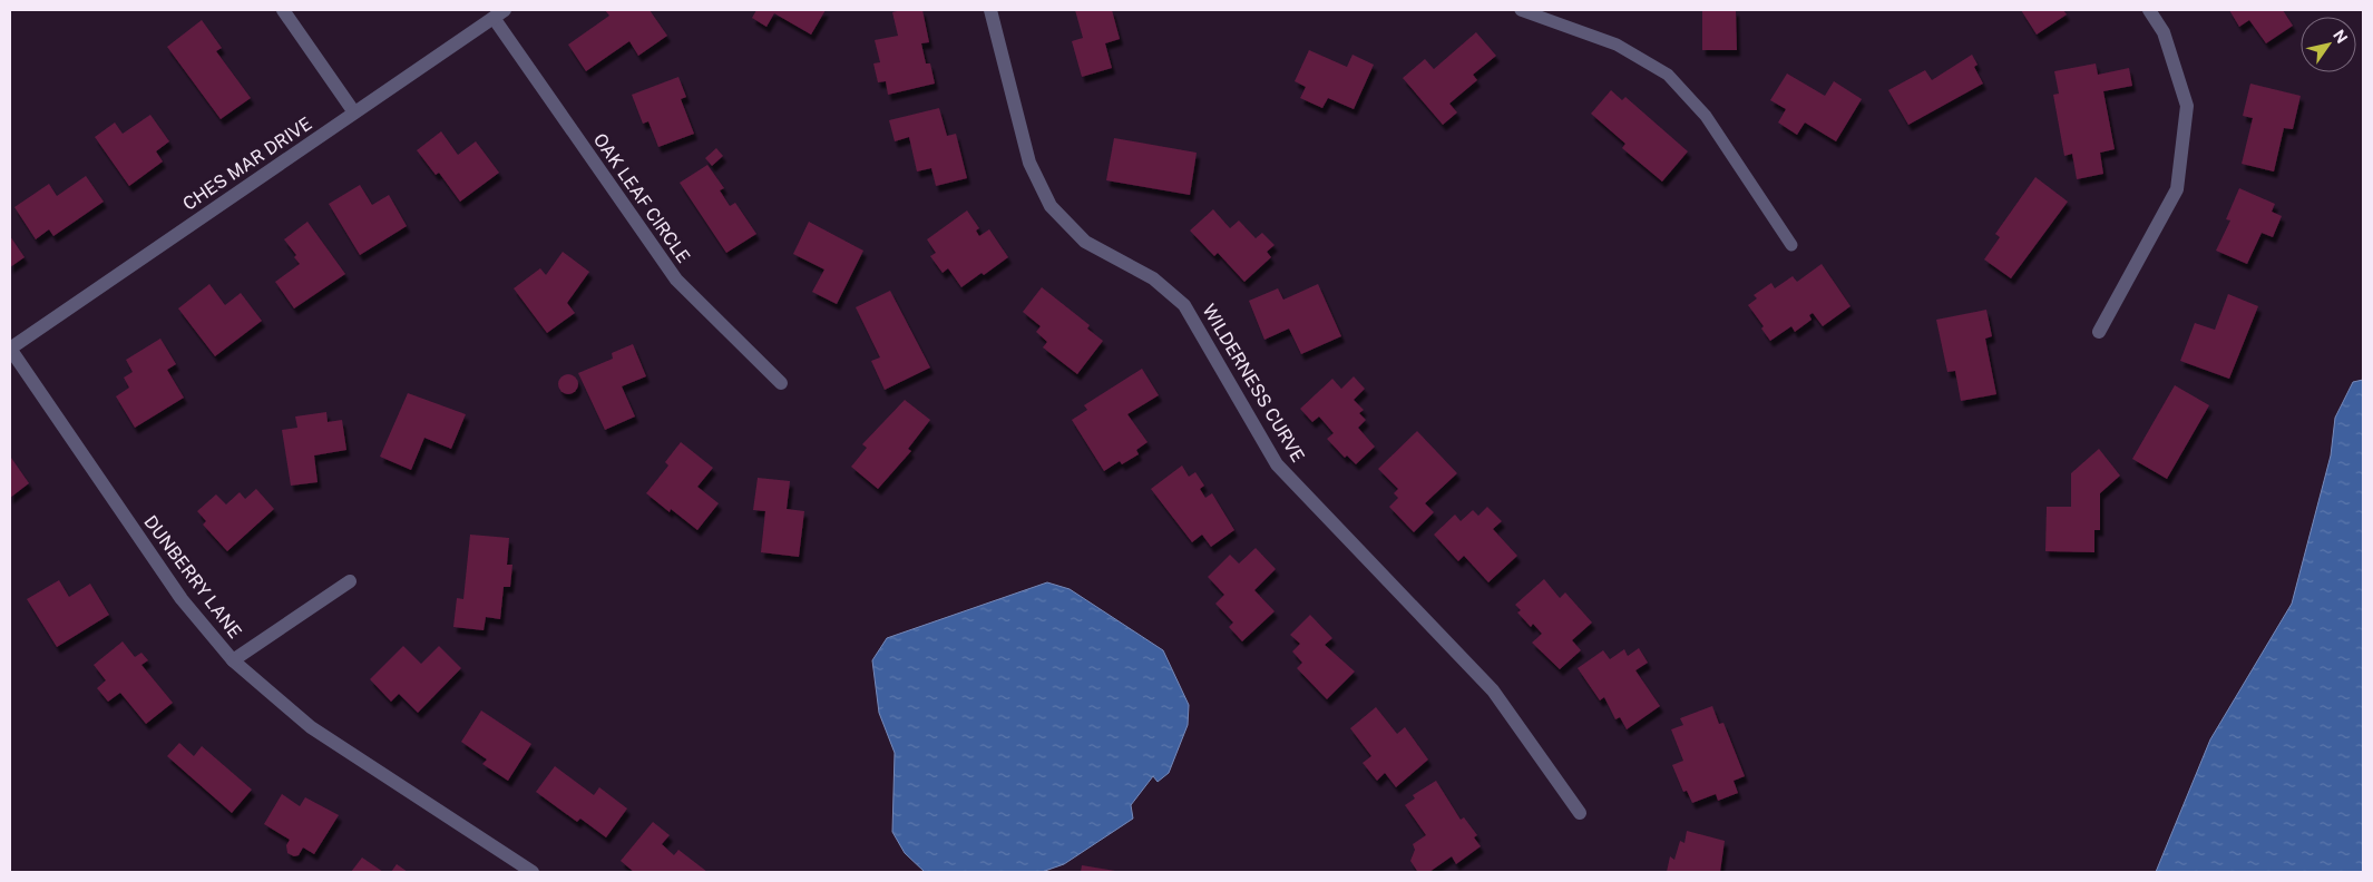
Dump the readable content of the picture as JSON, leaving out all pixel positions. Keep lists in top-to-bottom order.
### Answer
{
  "streets": {
    "street": [
      "CHES MAR DRIVE",
      "OAK LEAF CIRCLE",
      "WILDERNESS CURVE",
      "DUNBERRY LANE"
    ]
  },
  "crossings": [
    ["CHES MAR DRIVE", "OAK LEAF CIRCLE"],
    ["CHES MAR DRIVE", "DUNBERRY LANE"]
  ],
  "north": "top right"
}
